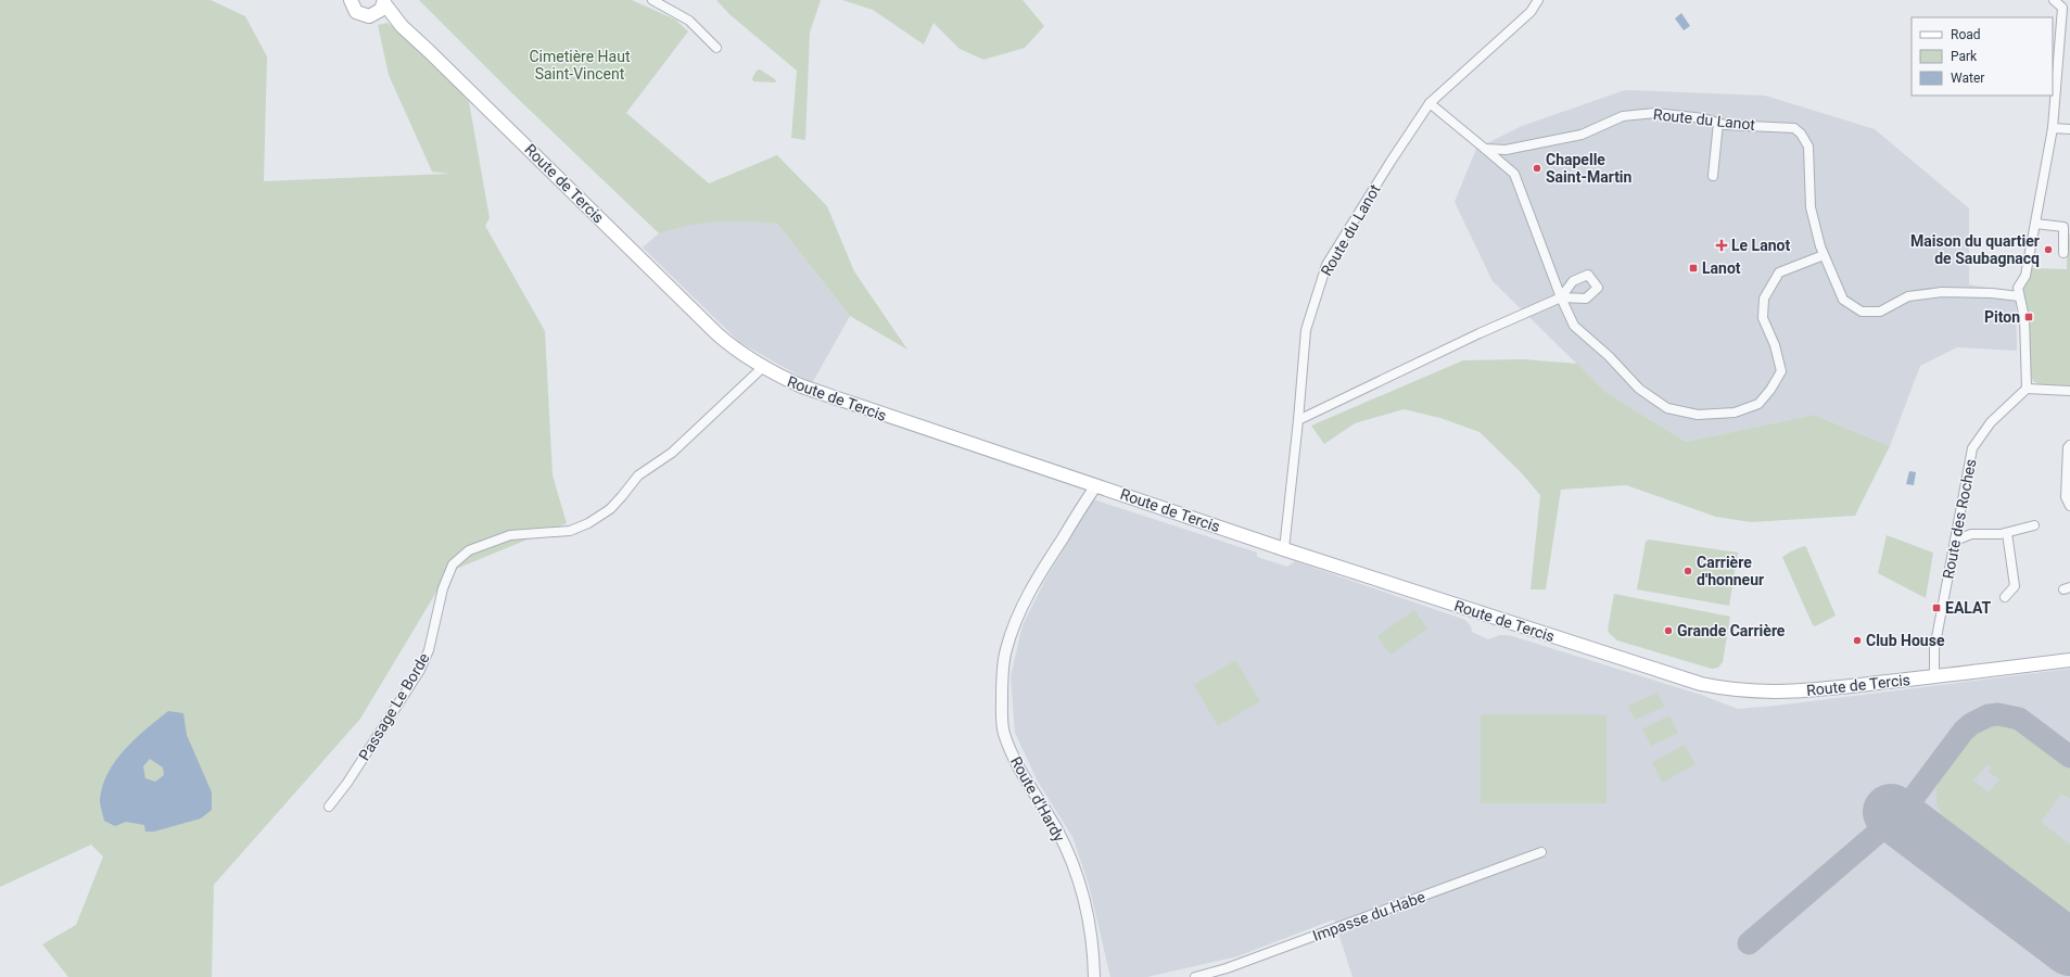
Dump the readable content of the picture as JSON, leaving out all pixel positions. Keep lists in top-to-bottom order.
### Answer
{
  "streets": {
    "main road": ["Route de Tercis"],
    "street": [
      "Route du Lanot",
      "Route des Roches",
      "Passage Le Borde",
      "Route d'Hardy",
      "Impasse du Habe"
    ]
  },
  "crossings": [
    ["Route du Lanot", "Route de Tercis"],
    ["Route de Tercis", "Route des Roches"],
    ["Route de Tercis", "Passage Le Borde"],
    ["Route de Tercis", "Route d'Hardy"]
  ],
  "parks": ["Cimetière Haut Saint-Vincent"],
  "places": {
    "other": [
      "Chapelle Saint-Martin",
      "Maison du quartier de Saubagnacq",
      "Carrière d'honneur",
      "Grande Carrière",
      "Club House"
    ],
    "health": ["Le Lanot"],
    "transit": ["Lanot", "Piton", "EALAT"]
  },
  "legend": ["Road", "Park", "Water"]
}
